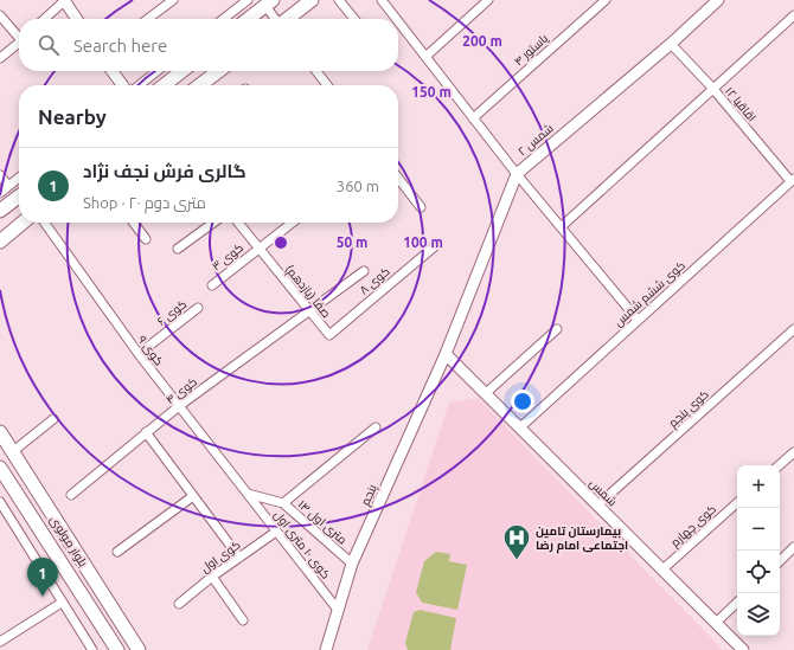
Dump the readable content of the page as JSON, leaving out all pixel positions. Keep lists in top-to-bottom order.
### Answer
{
  "streets": {
    "main road": ["بلوار مولوی"],
    "street": [
      "پاستور ۴",
      "اقاقیا ۱۲",
      "شمس ۲",
      "کوی ۳",
      "کوی ۸",
      "صفا (یازدهم)",
      "کوی ششم شمس",
      "کوی ۶",
      "کوی ۹",
      "کوی ۴",
      "کوی پنجم",
      "شمس",
      "پنجم",
      "۱۴ متری اول",
      "کوی چهارم",
      "کوی ۱۰ متری اول",
      "کوی اول"
    ]
  },
  "crossings": [
    ["اقاقیا ۱۲", "شمس ۲"],
    ["اقاقیا ۱۲", "کوی ششم شمس"],
    ["شمس ۲", "شمس"],
    ["شمس ۲", "پنجم"],
    ["کوی ۳", "صفا (یازدهم)"],
    ["کوی ۸", "صفا (یازدهم)"],
    ["صفا (یازدهم)", "کوی ۴"],
    ["کوی ششم شمس", "شمس"],
    ["کوی ۶", "کوی ۹"],
    ["کوی ۹", "کوی ۴"],
    ["کوی ۹", "۱۴ متری اول"],
    ["کوی ۹", "کوی ۱۰ متری اول"],
    ["کوی پنجم", "شمس"],
    ["شمس", "پنجم"],
    ["شمس", "کوی چهارم"],
    ["پنجم", "۱۴ متری اول"],
    ["پنجم", "کوی ۱۰ متری اول"],
    ["۱۴ متری اول", "کوی ۱۰ متری اول"],
    ["کوی ۱۰ متری اول", "کوی اول"]
  ],
  "places": {
    "hospital": ["بیمارستان تامین اجتماعی امام رضا"]
  },
  "page": {
    "search": "Search here",
    "heading": "Nearby",
    "list": [
      {
        "mark": "1",
        "name": "گالری فرش نجف نژاد",
        "note": "Shop · ۲۰ متری دوم",
        "value": "360 m"
      }
    ],
    "map_buttons": ["+", "−"],
    "pins": "1"
  },
  "rings": [
    "200 m",
    "150 m",
    "50 m",
    "100 m"
  ]
}
